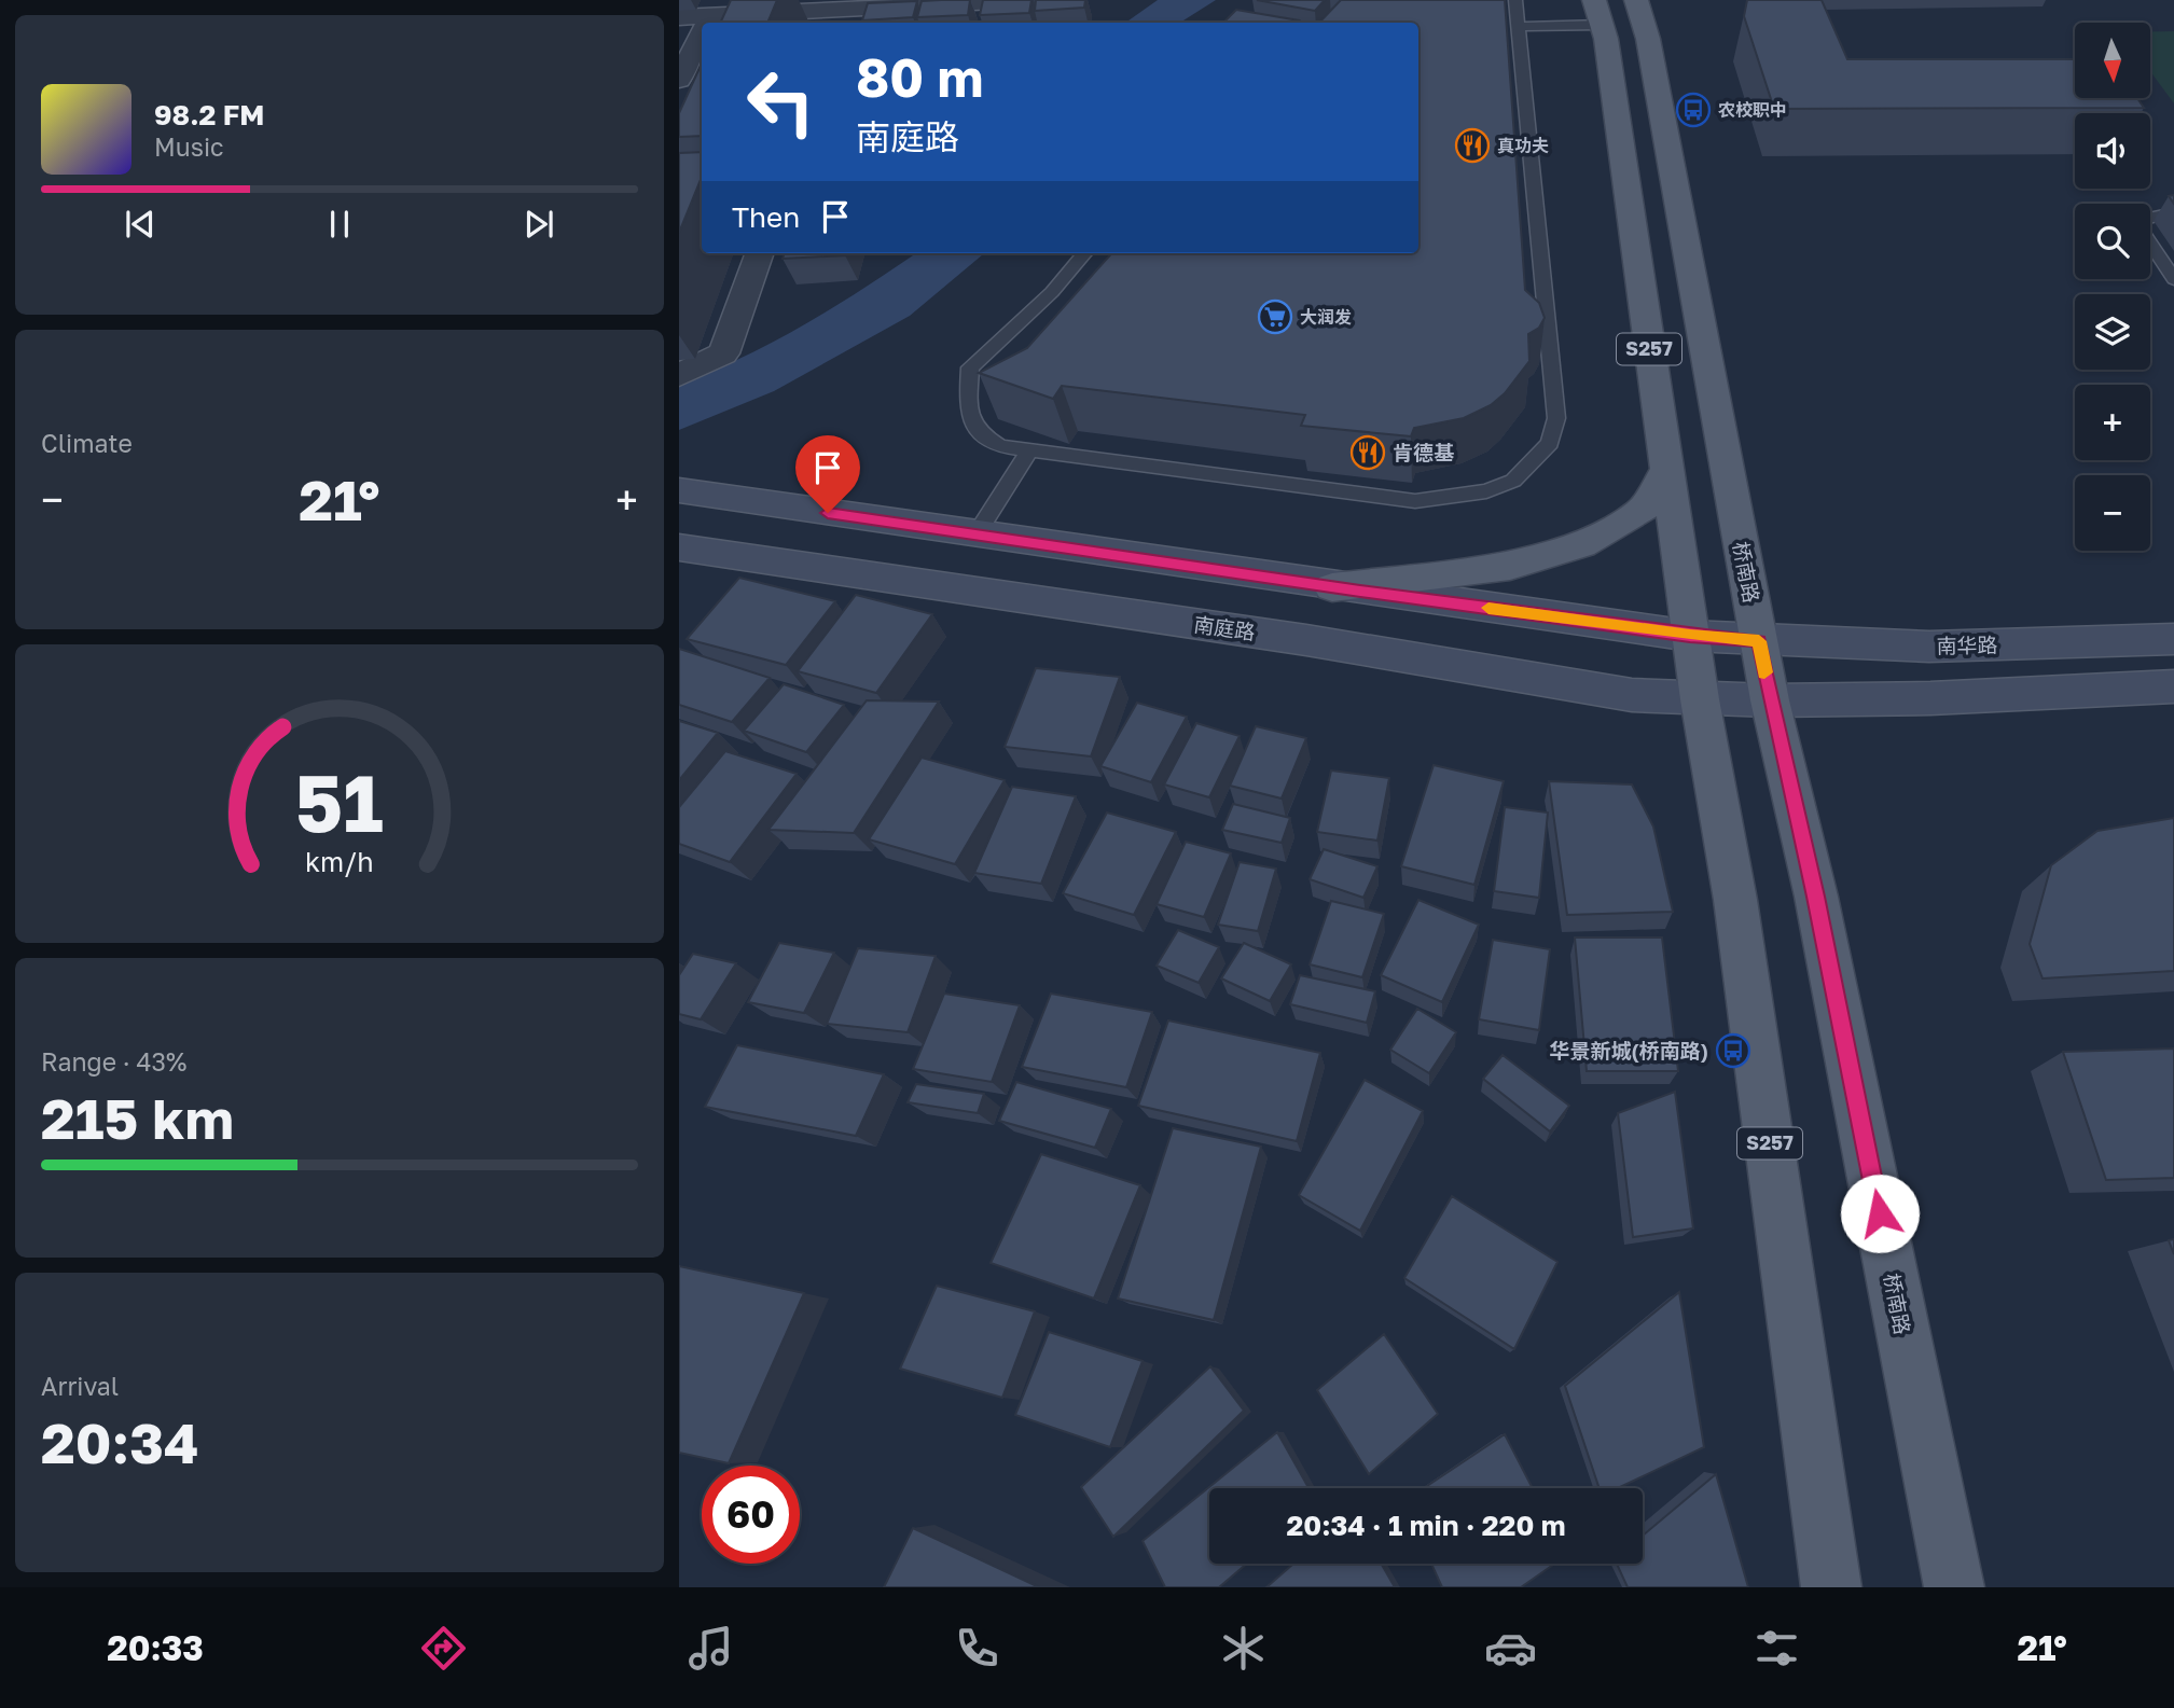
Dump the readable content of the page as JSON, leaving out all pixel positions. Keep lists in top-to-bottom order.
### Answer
{
  "streets": {
    "main road": ["S257", "桥南路"],
    "street": ["南庭路", "南华路"]
  },
  "crossings": [
    ["S257", "南庭路"],
    ["桥南路", "南庭路"],
    ["桥南路", "南华路"]
  ],
  "places": {
    "bus stop": ["农校职中", "华景新城(桥南路)"],
    "restaurant": ["真功夫", "肯德基"],
    "supermarket": ["大润发"]
  },
  "north": "bottom",
  "page": {
    "map_buttons": ["+", "−"],
    "turn": ["80 m", "南庭路"],
    "song": ["98.2 FM", "Music"],
    "then": "Then",
    "tile": [
      "Climate",
      ["Range · 43%", "215 km"],
      ["Arrival", "20:34"]
    ],
    "heat": ["−", "21°", "+"],
    "limit": "60",
    "trip": "20:34 · 1 min · 220 m",
    "tabs": ["20:33", "21°"],
    "gauge": ["51", "km/h"]
  }
}
